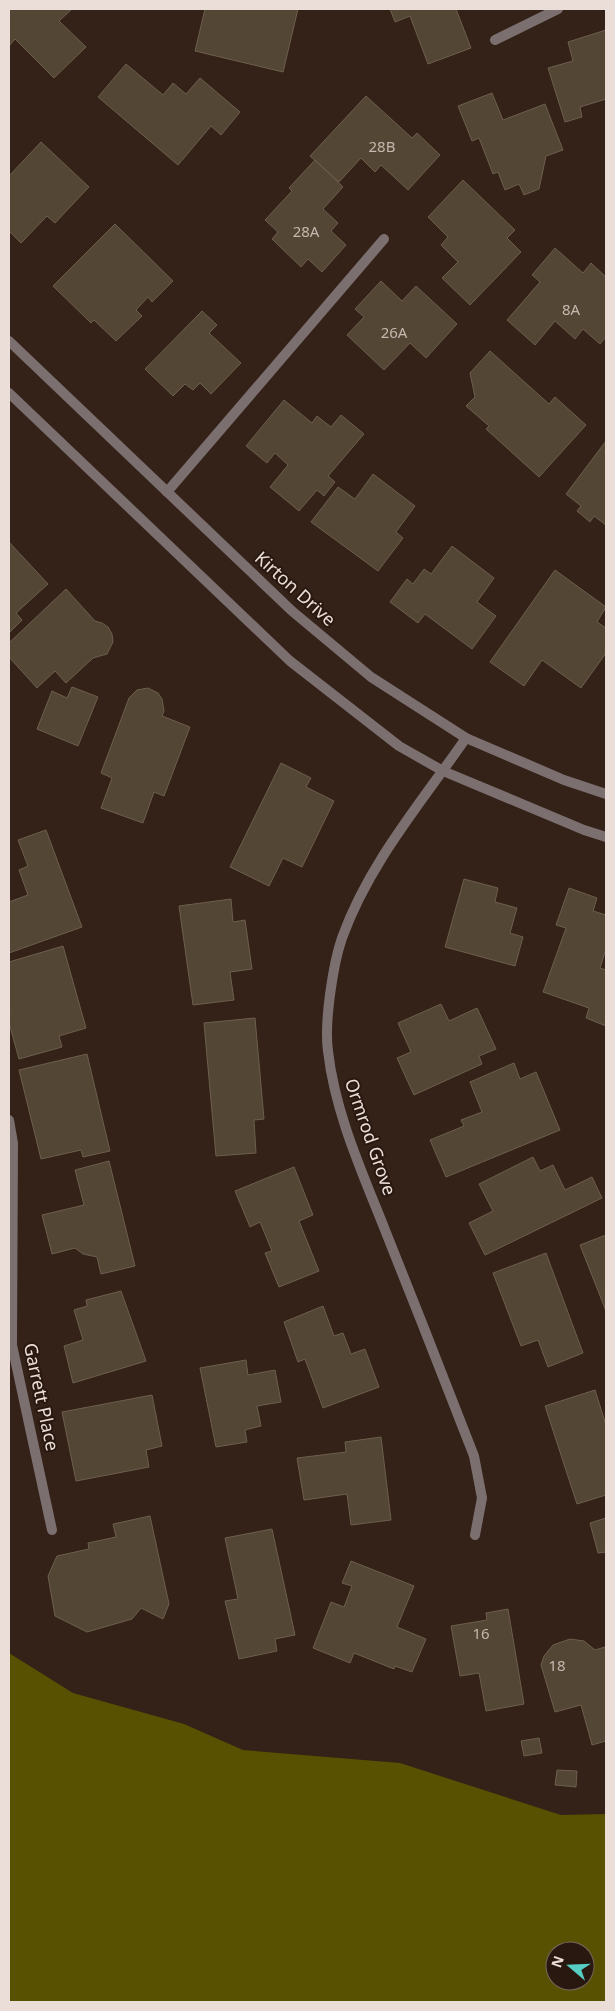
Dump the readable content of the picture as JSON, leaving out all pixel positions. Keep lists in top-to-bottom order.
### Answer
{
  "streets": {
    "street": ["Kirton Drive", "Ormrod Grove", "Garrett Place"]
  },
  "crossings": [
    ["Kirton Drive", "Ormrod Grove"]
  ],
  "house_numbers": [
    "28B",
    "28A",
    "8A",
    "26A",
    "16",
    "18"
  ],
  "north": "left"
}
